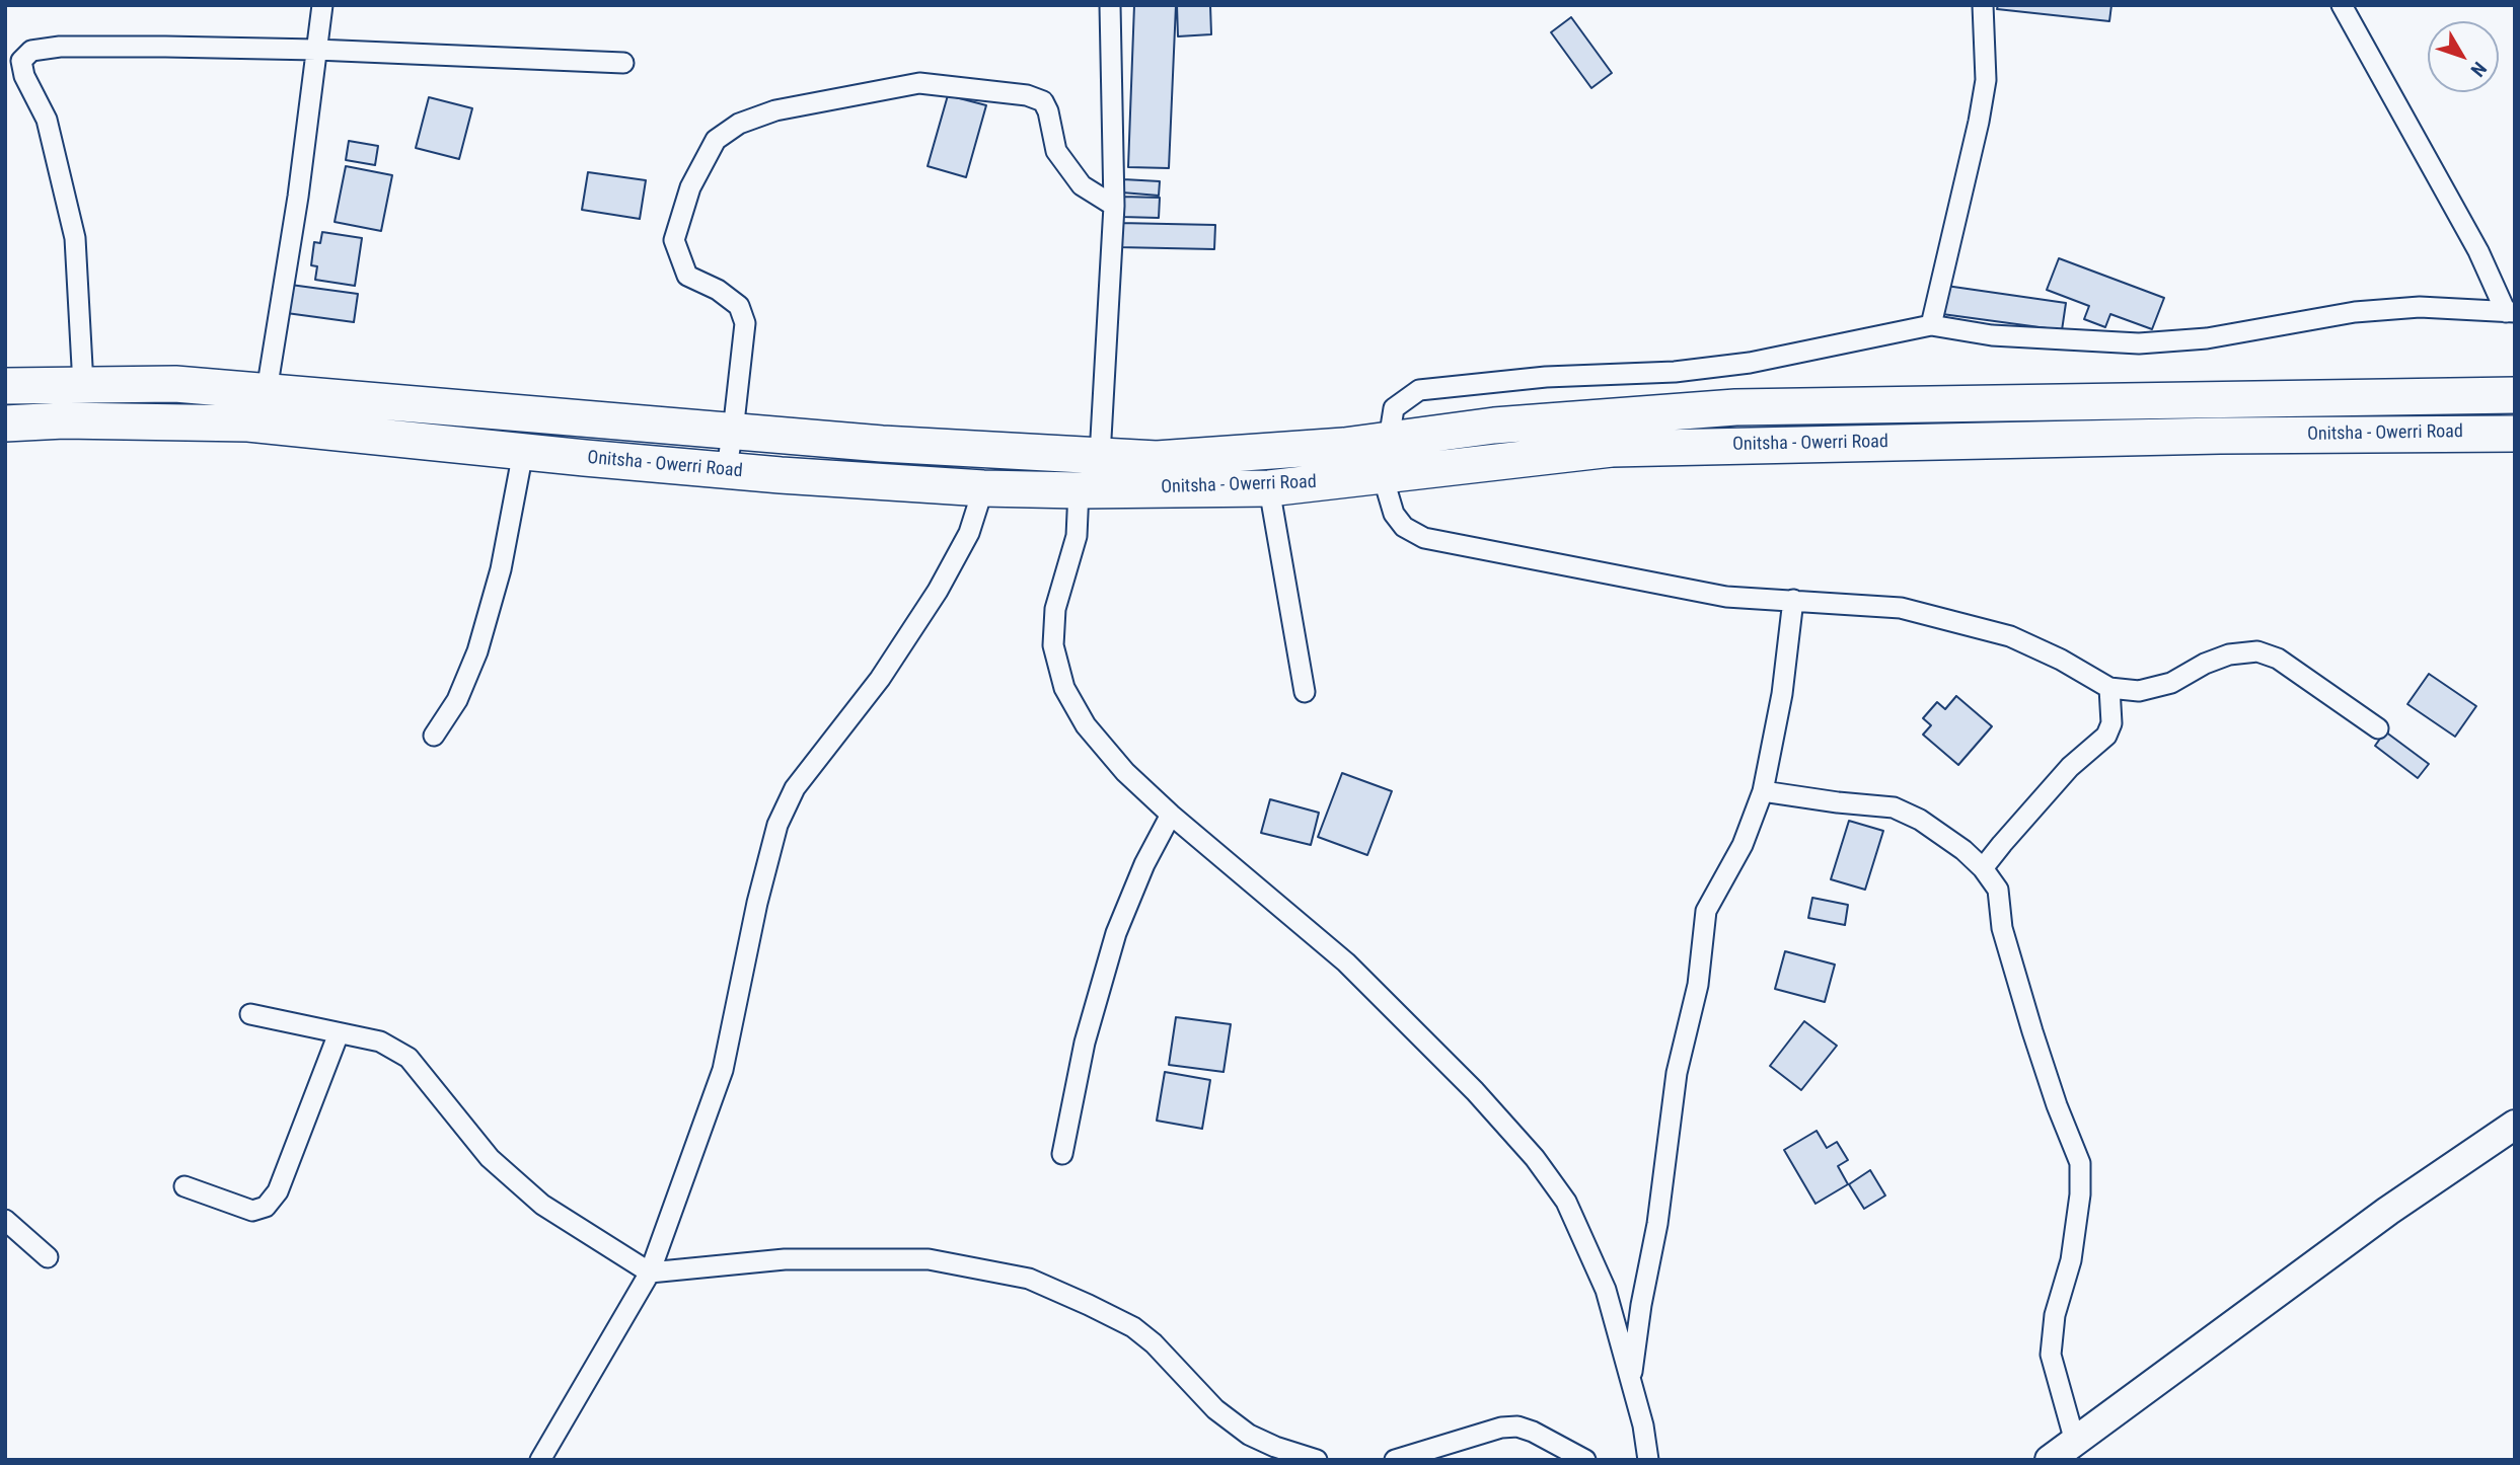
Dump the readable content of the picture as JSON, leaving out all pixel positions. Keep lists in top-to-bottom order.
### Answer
{
  "streets": {
    "highway": ["Onitsha - Owerri Road"]
  },
  "north": "bottom right"
}
